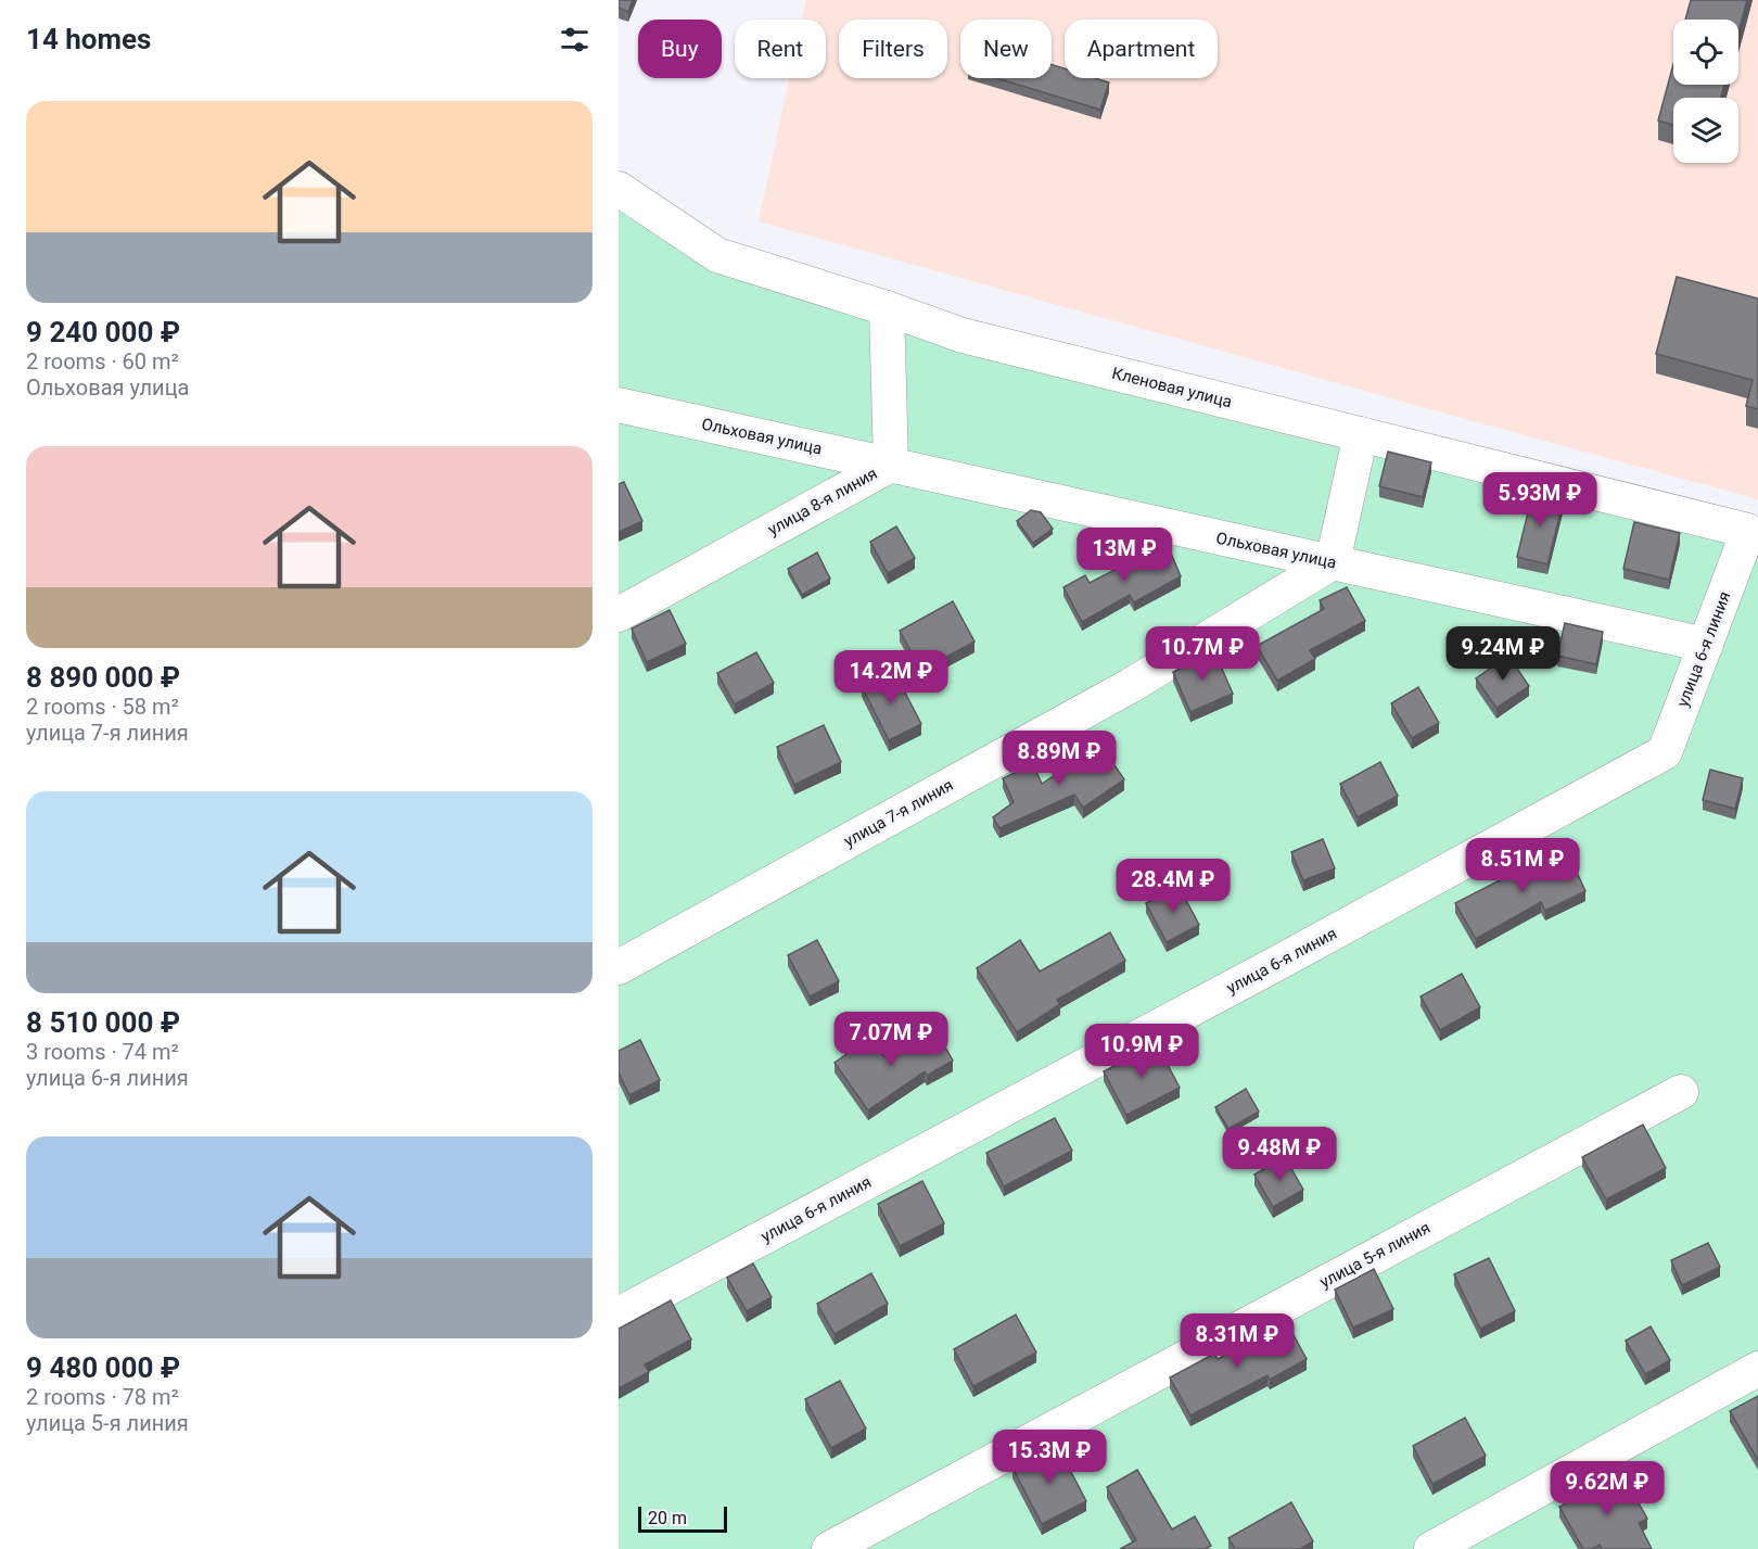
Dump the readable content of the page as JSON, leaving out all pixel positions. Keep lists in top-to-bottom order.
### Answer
{
  "streets": {
    "street": [
      "Кленовая улица",
      "Ольховая улица",
      "улица 8-я линия",
      "улица 6-я линия",
      "улица 7-я линия",
      "улица 5-я линия"
    ]
  },
  "crossings": [
    ["Кленовая улица", "улица 8-я линия"],
    ["Кленовая улица", "улица 6-я линия"],
    ["Ольховая улица", "улица 8-я линия"],
    ["Ольховая улица", "улица 6-я линия"],
    ["Ольховая улица", "улица 7-я линия"]
  ],
  "scale_bar": "20 m",
  "page": {
    "heading": "14 homes",
    "chip": [
      "Buy",
      "Rent",
      "Filters",
      "New",
      "Apartment"
    ],
    "list": [
      {
        "name": "9 240 000 ₽",
        "note": "2 rooms · 60 m² · Ольховая улица"
      },
      {
        "name": "8 890 000 ₽",
        "note": "2 rooms · 58 m² · улица 7-я линия"
      },
      {
        "name": "8 510 000 ₽",
        "note": "3 rooms · 74 m² · улица 6-я линия"
      },
      {
        "name": "9 480 000 ₽",
        "note": "2 rooms · 78 m² · улица 5-я линия"
      }
    ],
    "price": [
      "5.93M ₽",
      "13M ₽",
      "10.7M ₽",
      "9.24M ₽",
      "14.2M ₽",
      "8.89M ₽",
      "8.51M ₽",
      "28.4M ₽",
      "7.07M ₽",
      "10.9M ₽",
      "9.48M ₽",
      "8.31M ₽",
      "15.3M ₽",
      "9.62M ₽"
    ],
    "scale": "20 m"
  }
}
